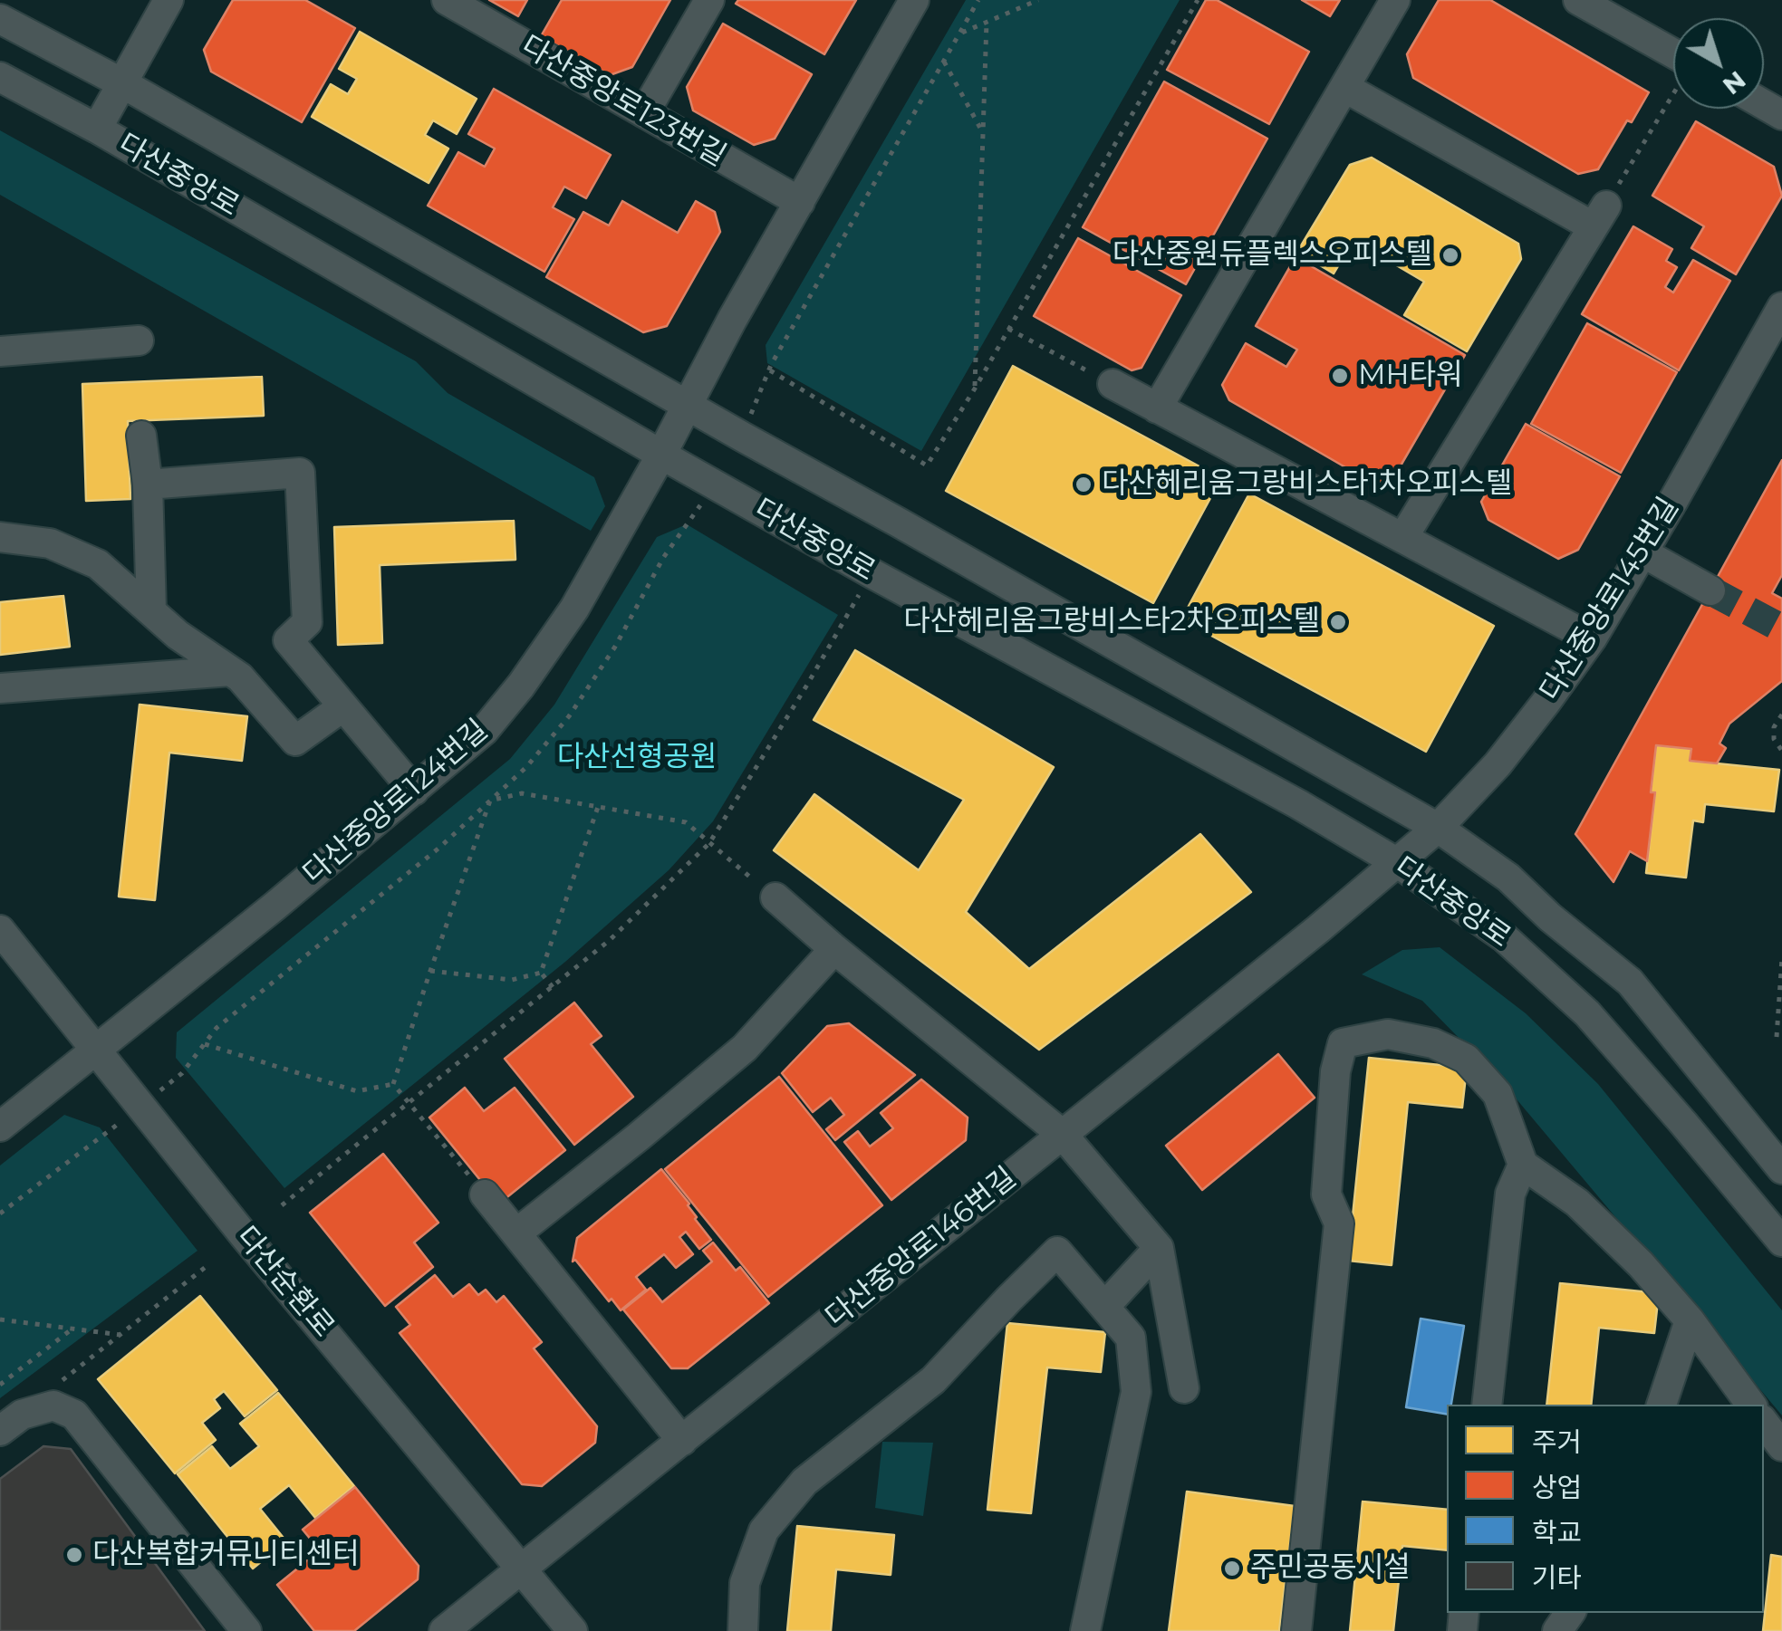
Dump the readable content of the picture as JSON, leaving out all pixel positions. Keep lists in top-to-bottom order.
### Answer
{
  "streets": {
    "street": [
      "다산중앙로123번길",
      "다산중앙로",
      "다산중앙로145번길",
      "다산중앙로124번길",
      "다산중앙로146번길",
      "다산순환로"
    ]
  },
  "crossings": [
    ["다산중앙로", "다산중앙로145번길"],
    ["다산중앙로", "다산중앙로124번길"],
    ["다산중앙로", "다산중앙로146번길"],
    ["다산중앙로145번길", "다산중앙로146번길"],
    ["다산중앙로124번길", "다산순환로"],
    ["다산중앙로146번길", "다산순환로"]
  ],
  "parks": ["다산선형공원"],
  "places": [
    "다산중원듀플렉스오피스텔",
    "MH타워",
    "다산헤리움그랑비스타1차오피스텔",
    "다산헤리움그랑비스타2차오피스텔",
    "다산복합커뮤니티센터",
    "주민공동시설"
  ],
  "legend": [
    "주거",
    "상업",
    "학교",
    "기타"
  ],
  "north": "bottom right"
}
